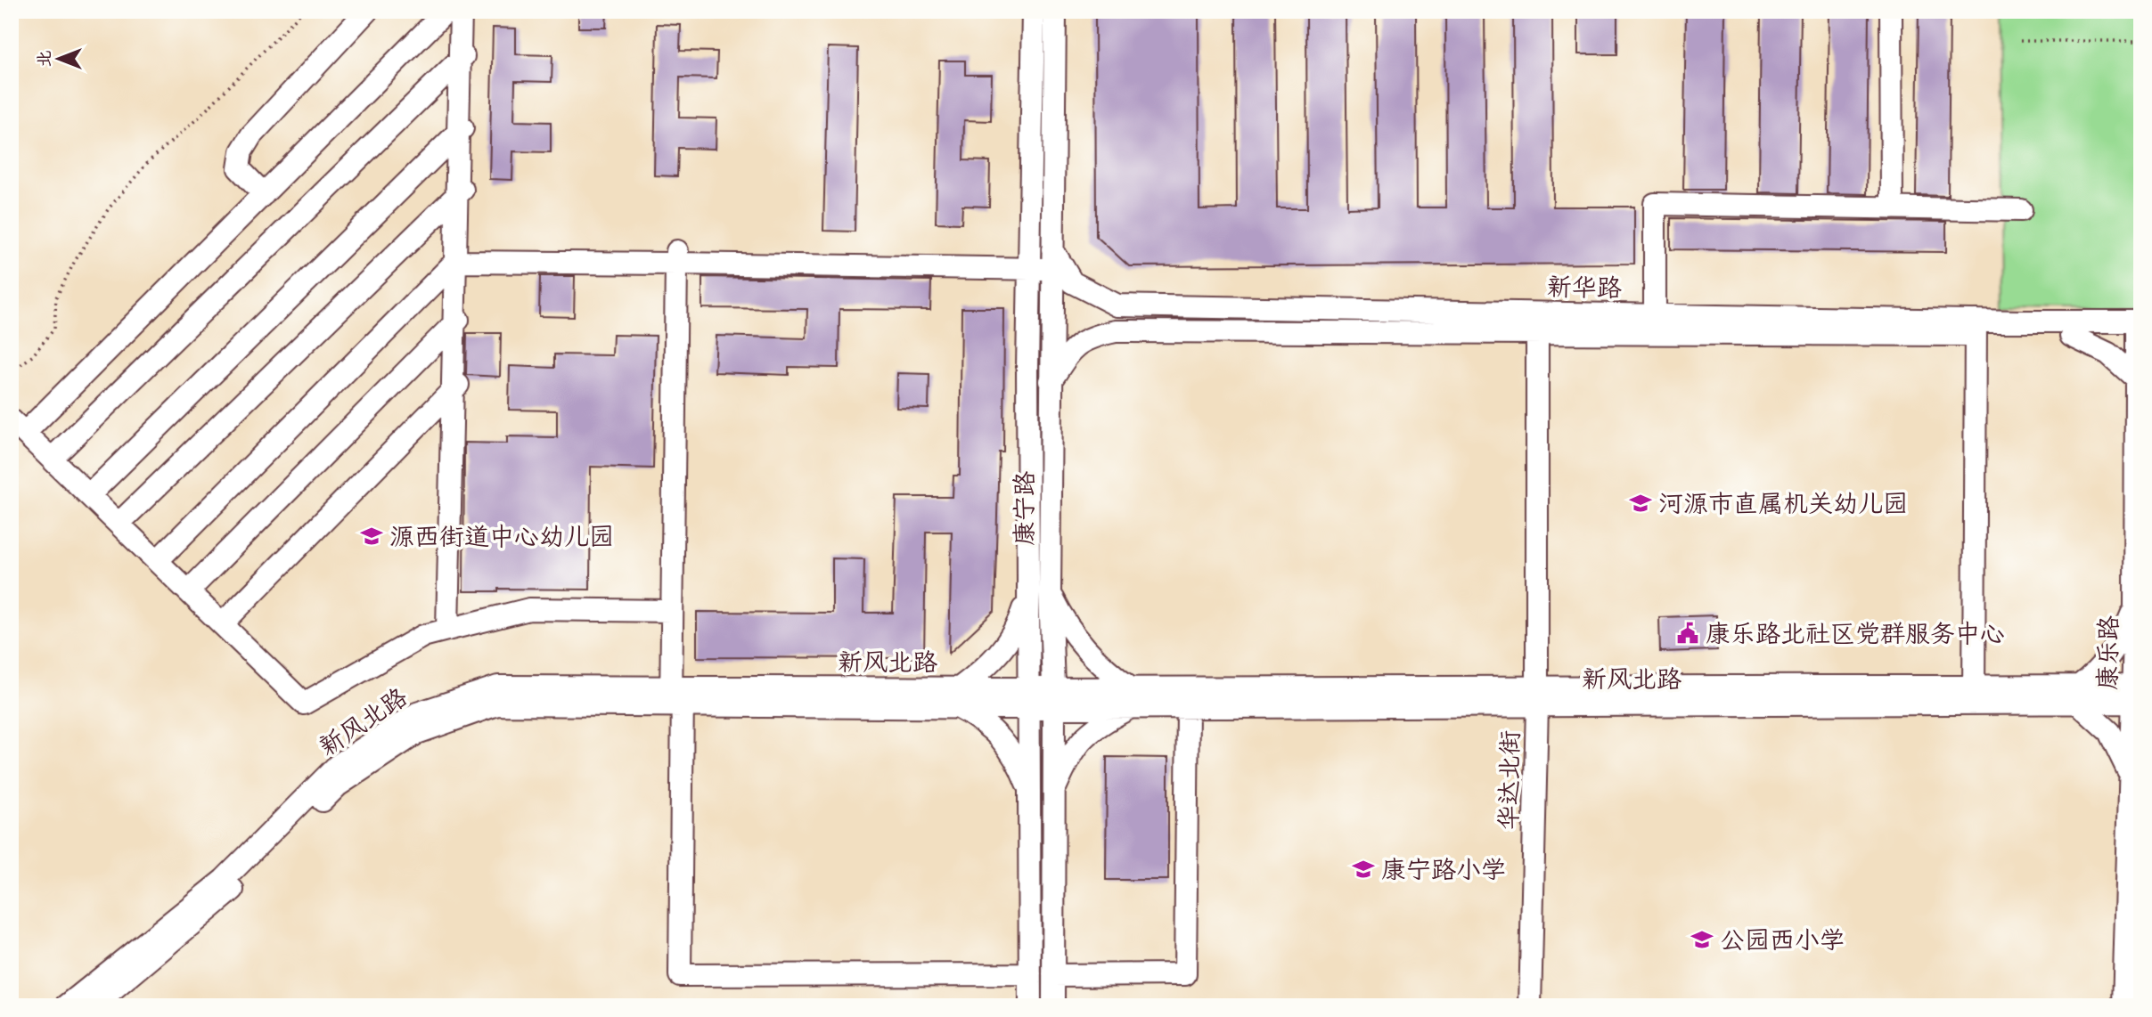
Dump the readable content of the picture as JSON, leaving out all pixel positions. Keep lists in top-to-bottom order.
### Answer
{
  "streets": {
    "street": [
      "新华路",
      "康宁路",
      "康乐路",
      "新风北路",
      "华达北街"
    ]
  },
  "crossings": [
    ["新华路", "康宁路"],
    ["新华路", "康乐路"],
    ["康宁路", "新风北路"],
    ["康乐路", "新风北路"],
    ["新风北路", "华达北街"]
  ],
  "places": {
    "school or university": [
      "河源市直属机关幼儿园",
      "源西街道中心幼儿园",
      "康宁路小学",
      "公园西小学"
    ],
    "public building": ["康乐路北社区党群服务中心"]
  },
  "north": "left"
}
